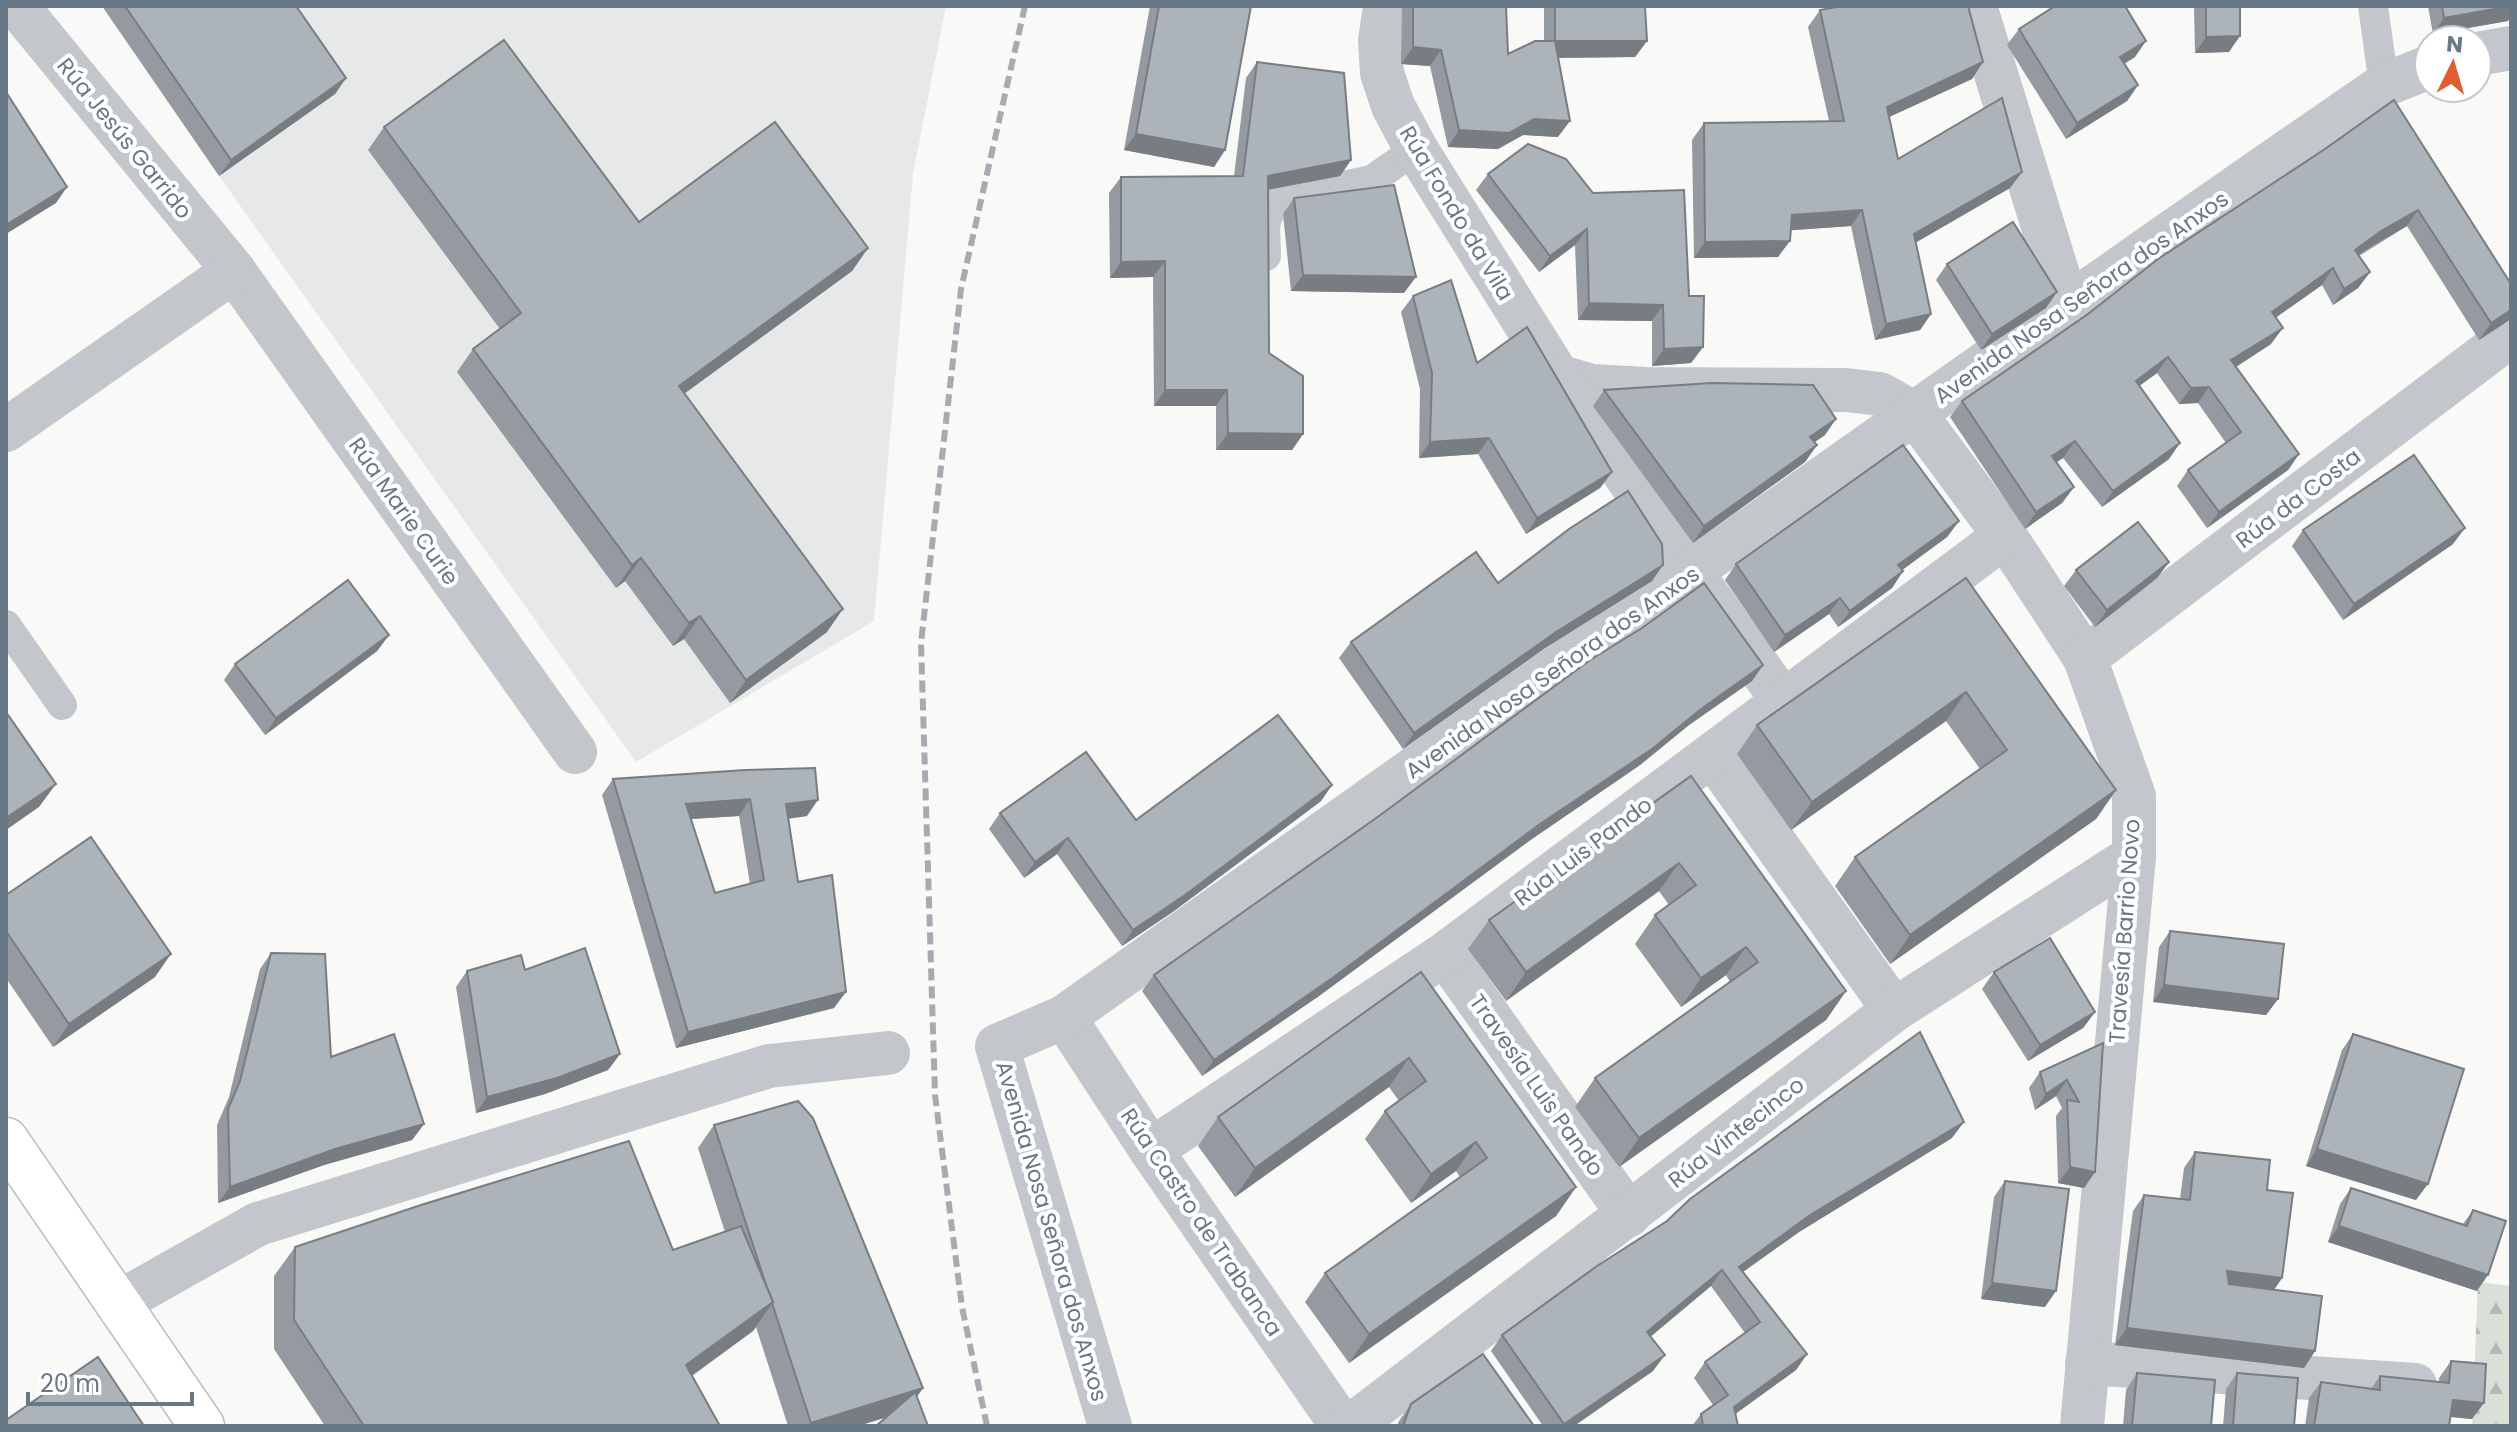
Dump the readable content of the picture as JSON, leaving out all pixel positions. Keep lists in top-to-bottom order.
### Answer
{
  "streets": {
    "street": [
      "Rúa Jesús Garrido",
      "Rúa Fondo da Vila",
      "Avenida Nosa Señora dos Anxos",
      "Rúa da Costa",
      "Rúa Marie Curie",
      "Rúa Luis Pando",
      "Travesía Barrio Novo",
      "Travesía Luis Pando",
      "Rúa Vintecinco",
      "Rúa Castro de Trabanca"
    ]
  },
  "crossings": [
    ["Rúa Jesús Garrido", "Rúa Marie Curie"],
    ["Rúa Fondo da Vila", "Avenida Nosa Señora dos Anxos"],
    ["Rúa Fondo da Vila", "Rúa Luis Pando"],
    ["Avenida Nosa Señora dos Anxos", "Travesía Barrio Novo"],
    ["Avenida Nosa Señora dos Anxos", "Rúa Castro de Trabanca"],
    ["Rúa da Costa", "Travesía Barrio Novo"],
    ["Rúa Luis Pando", "Travesía Barrio Novo"],
    ["Rúa Luis Pando", "Travesía Luis Pando"],
    ["Rúa Luis Pando", "Rúa Castro de Trabanca"],
    ["Travesía Barrio Novo", "Rúa Vintecinco"],
    ["Travesía Luis Pando", "Rúa Vintecinco"]
  ],
  "scale_bar": "20 m",
  "north": "top"
}
